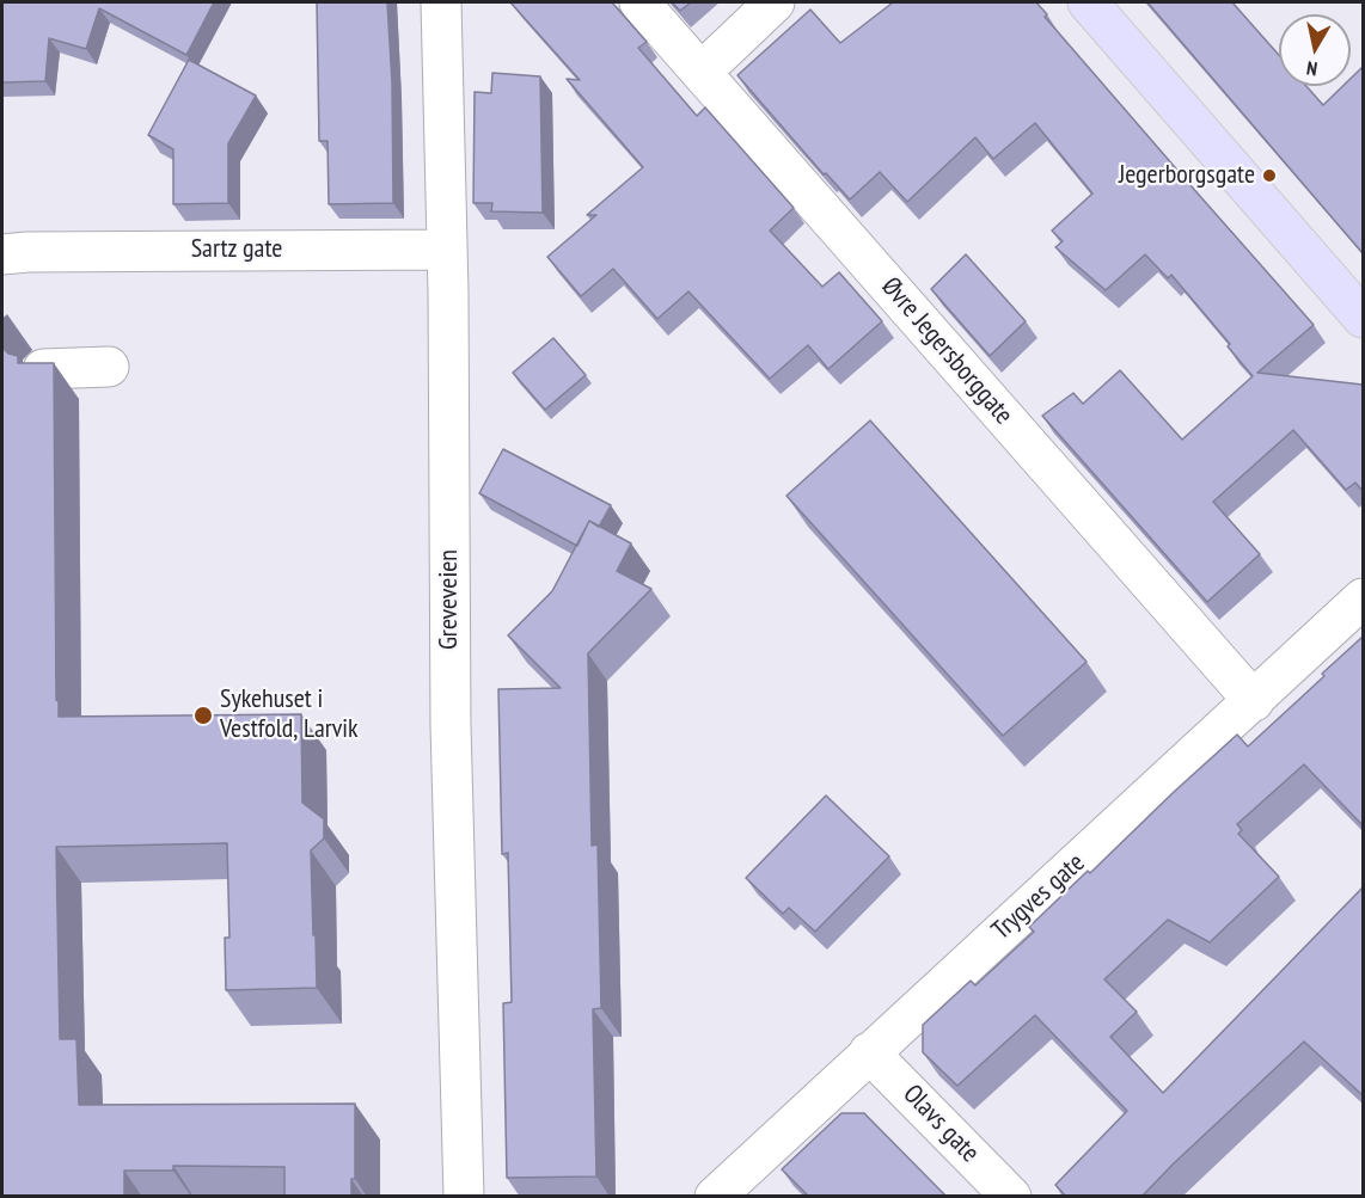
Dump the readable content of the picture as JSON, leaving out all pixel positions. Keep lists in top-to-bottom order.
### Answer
{
  "streets": {
    "street": [
      "Sartz gate",
      "Øvre Jegersborggate",
      "Greveveien",
      "Trygves gate",
      "Olavs gate"
    ]
  },
  "crossings": [
    ["Sartz gate", "Greveveien"],
    ["Øvre Jegersborggate", "Trygves gate"],
    ["Trygves gate", "Olavs gate"]
  ],
  "places": ["Jegerborgsgate", "Sykehuset i Vestfold, Larvik"],
  "north": "bottom"
}
